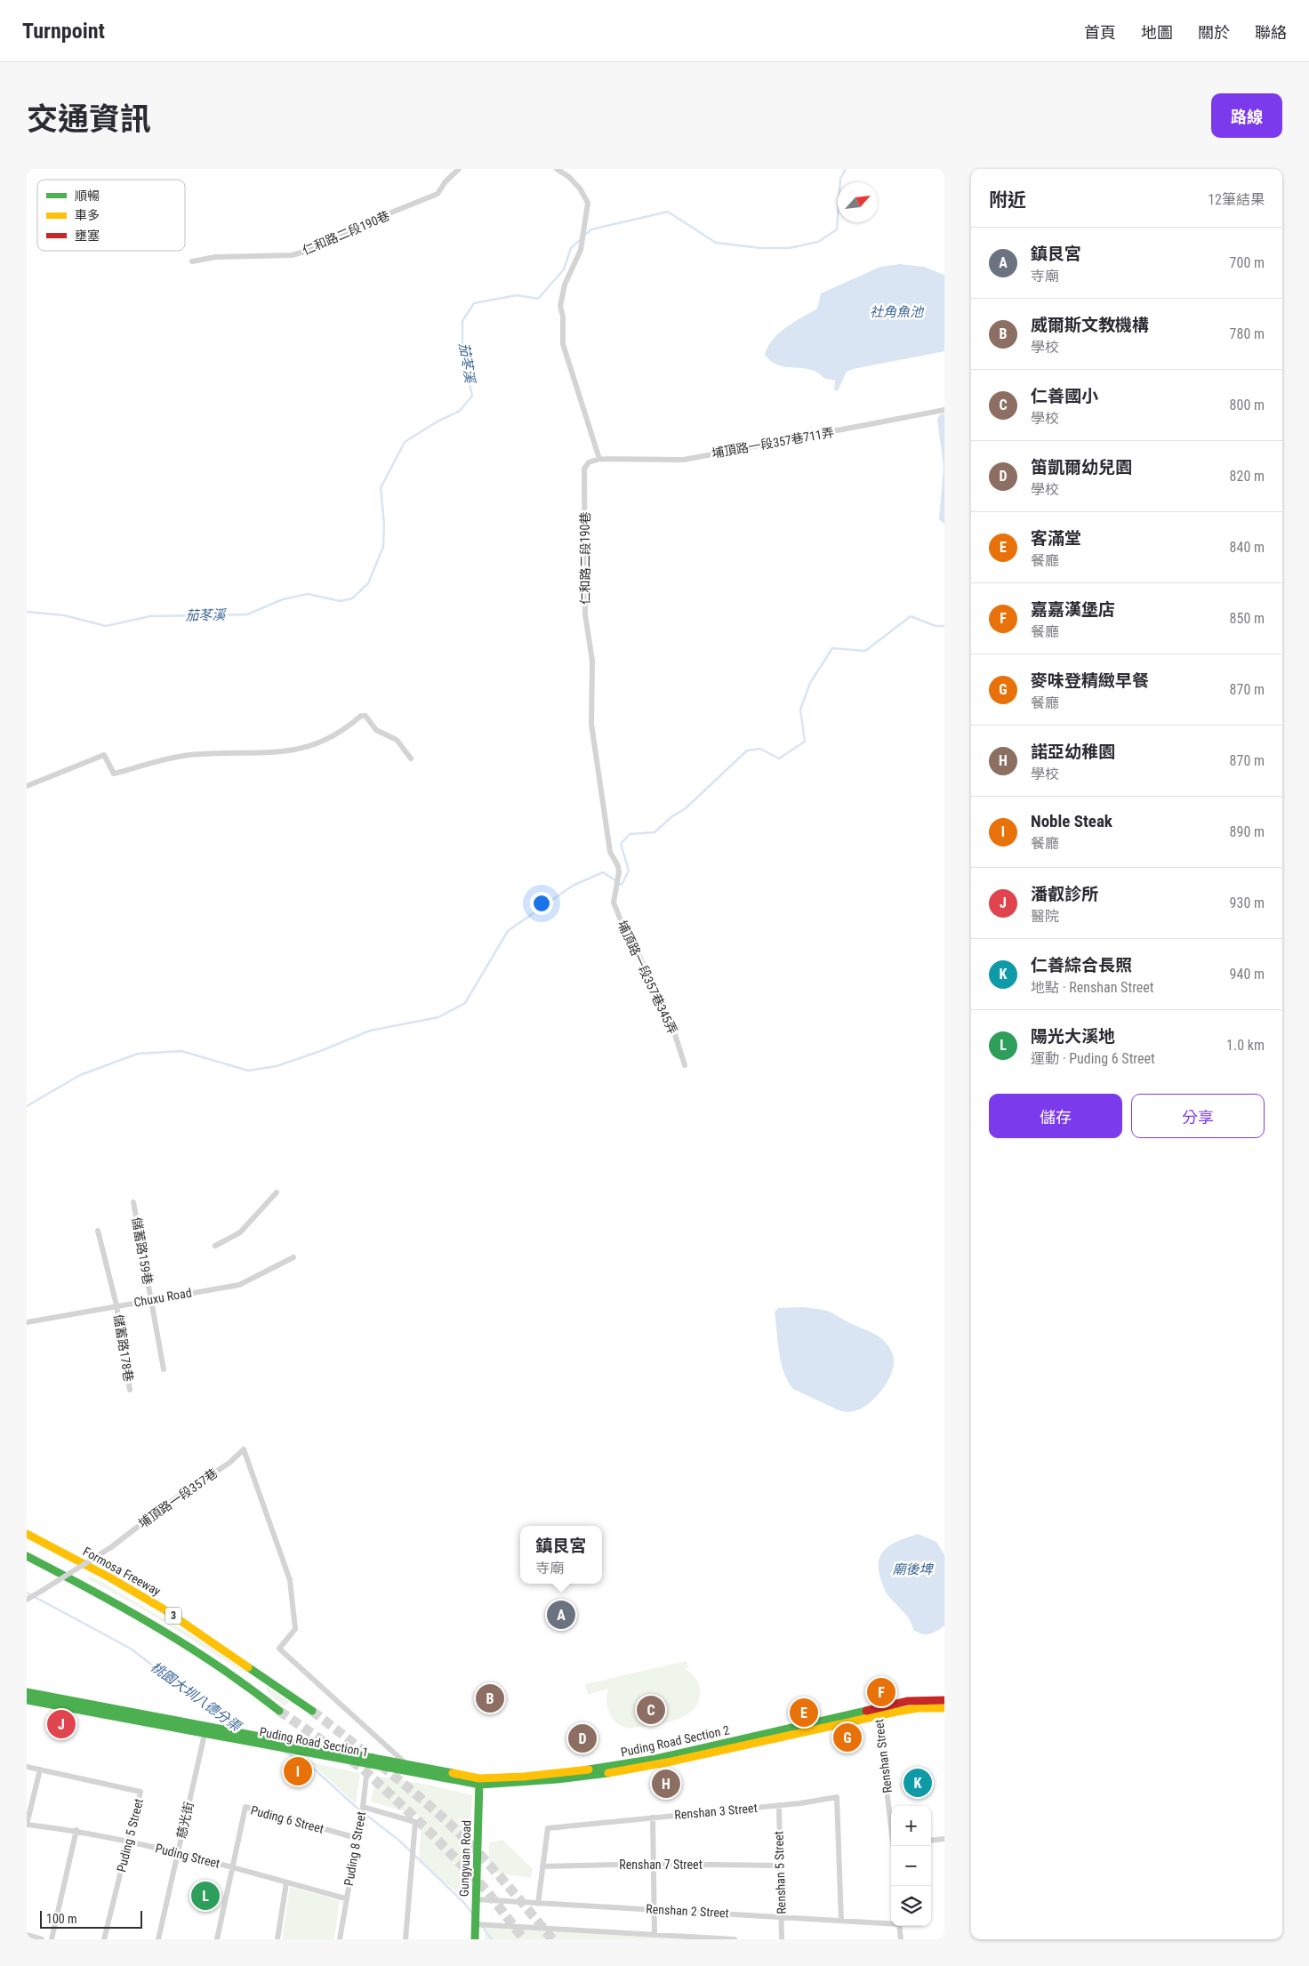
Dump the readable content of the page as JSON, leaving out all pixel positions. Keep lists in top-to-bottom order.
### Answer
{
  "streets": {
    "main road": [
      "Formosa Freeway",
      "3",
      "Puding Road Section 2",
      "Puding Road Section 1",
      "Gungyuan Road"
    ],
    "street": [
      "仁和路二段190巷",
      "埔頂路一段357巷711弄",
      "埔頂路一段357巷345弄",
      "儲蓄路159巷",
      "Chuxu Road",
      "儲蓄路178巷",
      "埔頂路一段357巷",
      "Renshan Street",
      "Renshan 3 Street",
      "Puding 6 Street",
      "慈光街",
      "Puding 5 Street",
      "Puding 8 Street",
      "Puding Street",
      "Renshan 7 Street",
      "Renshan 5 Street",
      "Renshan 2 Street"
    ]
  },
  "crossings": [
    ["仁和路二段190巷", "埔頂路一段357巷711弄"],
    ["仁和路二段190巷", "埔頂路一段357巷345弄"],
    ["儲蓄路159巷", "Chuxu Road"],
    ["Chuxu Road", "儲蓄路178巷"],
    ["埔頂路一段357巷", "Puding Road Section 2"],
    ["埔頂路一段357巷", "Puding Road Section 1"],
    ["Puding Road Section 2", "Puding Road Section 1"],
    ["Puding Road Section 2", "Renshan Street"],
    ["Puding Road Section 2", "Gungyuan Road"],
    ["Puding Road Section 1", "慈光街"],
    ["Puding Road Section 1", "Puding 8 Street"],
    ["Renshan 3 Street", "Renshan 7 Street"],
    ["Renshan 3 Street", "Renshan 5 Street"],
    ["Renshan 3 Street", "Renshan 2 Street"],
    ["Puding 6 Street", "Puding 8 Street"],
    ["Puding 6 Street", "Puding Street"],
    ["慈光街", "Puding Street"],
    ["Puding 5 Street", "Puding Street"],
    ["Puding 8 Street", "Puding Street"],
    ["Gungyuan Road", "Renshan 2 Street"],
    ["Renshan 7 Street", "Renshan 5 Street"],
    ["Renshan 5 Street", "Renshan 2 Street"]
  ],
  "water": [
    "社角魚池",
    "茄苳溪",
    "廟後埤",
    "桃園大圳八德分渠"
  ],
  "legend": ["順暢", "車多", "壅塞"],
  "scale_bar": "100 m",
  "north": "top right",
  "page": {
    "header": "Turnpoint",
    "nav": [
      "首頁",
      "地圖",
      "關於",
      "聯絡"
    ],
    "title": "交通資訊",
    "buttons": [
      "路線",
      ["儲存", "分享"]
    ],
    "heading": ["附近", "12筆結果"],
    "list": [
      {
        "mark": "A",
        "name": "鎮艮宮",
        "note": "寺廟",
        "value": "700 m"
      },
      {
        "mark": "B",
        "name": "威爾斯文教機構",
        "note": "學校",
        "value": "780 m"
      },
      {
        "mark": "C",
        "name": "仁善國小",
        "note": "學校",
        "value": "800 m"
      },
      {
        "mark": "D",
        "name": "笛凱爾幼兒園",
        "note": "學校",
        "value": "820 m"
      },
      {
        "mark": "E",
        "name": "客滿堂",
        "note": "餐廳",
        "value": "840 m"
      },
      {
        "mark": "F",
        "name": "嘉嘉漢堡店",
        "note": "餐廳",
        "value": "850 m"
      },
      {
        "mark": "G",
        "name": "麥味登精緻早餐",
        "note": "餐廳",
        "value": "870 m"
      },
      {
        "mark": "H",
        "name": "諾亞幼稚園",
        "note": "學校",
        "value": "870 m"
      },
      {
        "mark": "I",
        "name": "Noble Steak",
        "note": "餐廳",
        "value": "890 m"
      },
      {
        "mark": "J",
        "name": "潘叡診所",
        "note": "醫院",
        "value": "930 m"
      },
      {
        "mark": "K",
        "name": "仁善綜合長照",
        "note": "地點 · Renshan Street",
        "value": "940 m"
      },
      {
        "mark": "L",
        "name": "陽光大溪地",
        "note": "運動 · Puding 6 Street",
        "value": "1.0 km"
      }
    ],
    "popup": ["鎮艮宮", "寺廟"],
    "pins": [
      "A",
      "F",
      "B",
      "C",
      "E",
      "J",
      "G",
      "D",
      "I",
      "K",
      "H",
      "L"
    ],
    "map_buttons": ["+", "−"],
    "scale": "100 m"
  }
}
